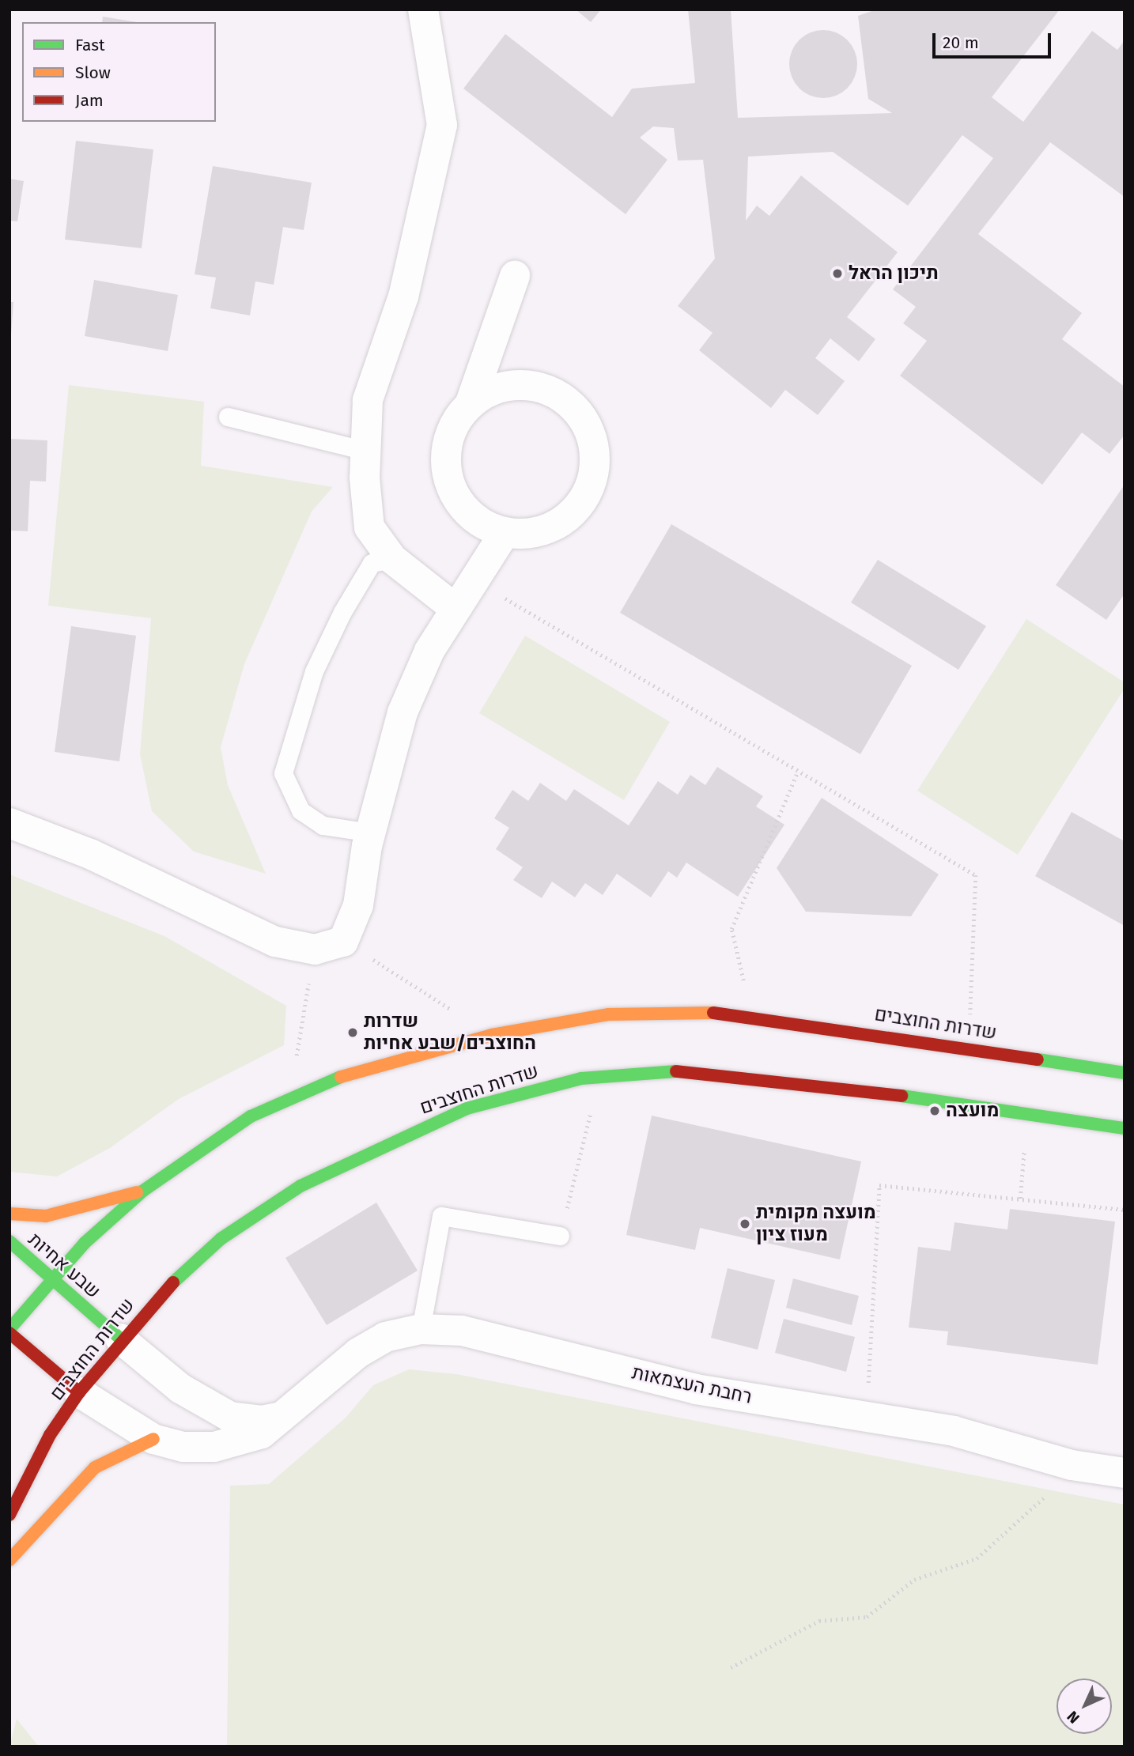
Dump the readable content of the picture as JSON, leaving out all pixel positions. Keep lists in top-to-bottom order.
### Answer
{
  "streets": {
    "main road": ["שדרות החוצבים", "שבע אחיות"],
    "street": ["רחבת העצמאות"]
  },
  "crossings": [
    ["שדרות החוצבים", "שבע אחיות"],
    ["שדרות החוצבים", "רחבת העצמאות"]
  ],
  "places": [
    "תיכון הראל",
    "שדרות החוצבים/שבע אחיות",
    "מועצה",
    "מועצה מקומית מעוז ציון"
  ],
  "legend": ["Fast", "Slow", "Jam"],
  "scale_bar": "20 m",
  "north": "bottom left"
}
